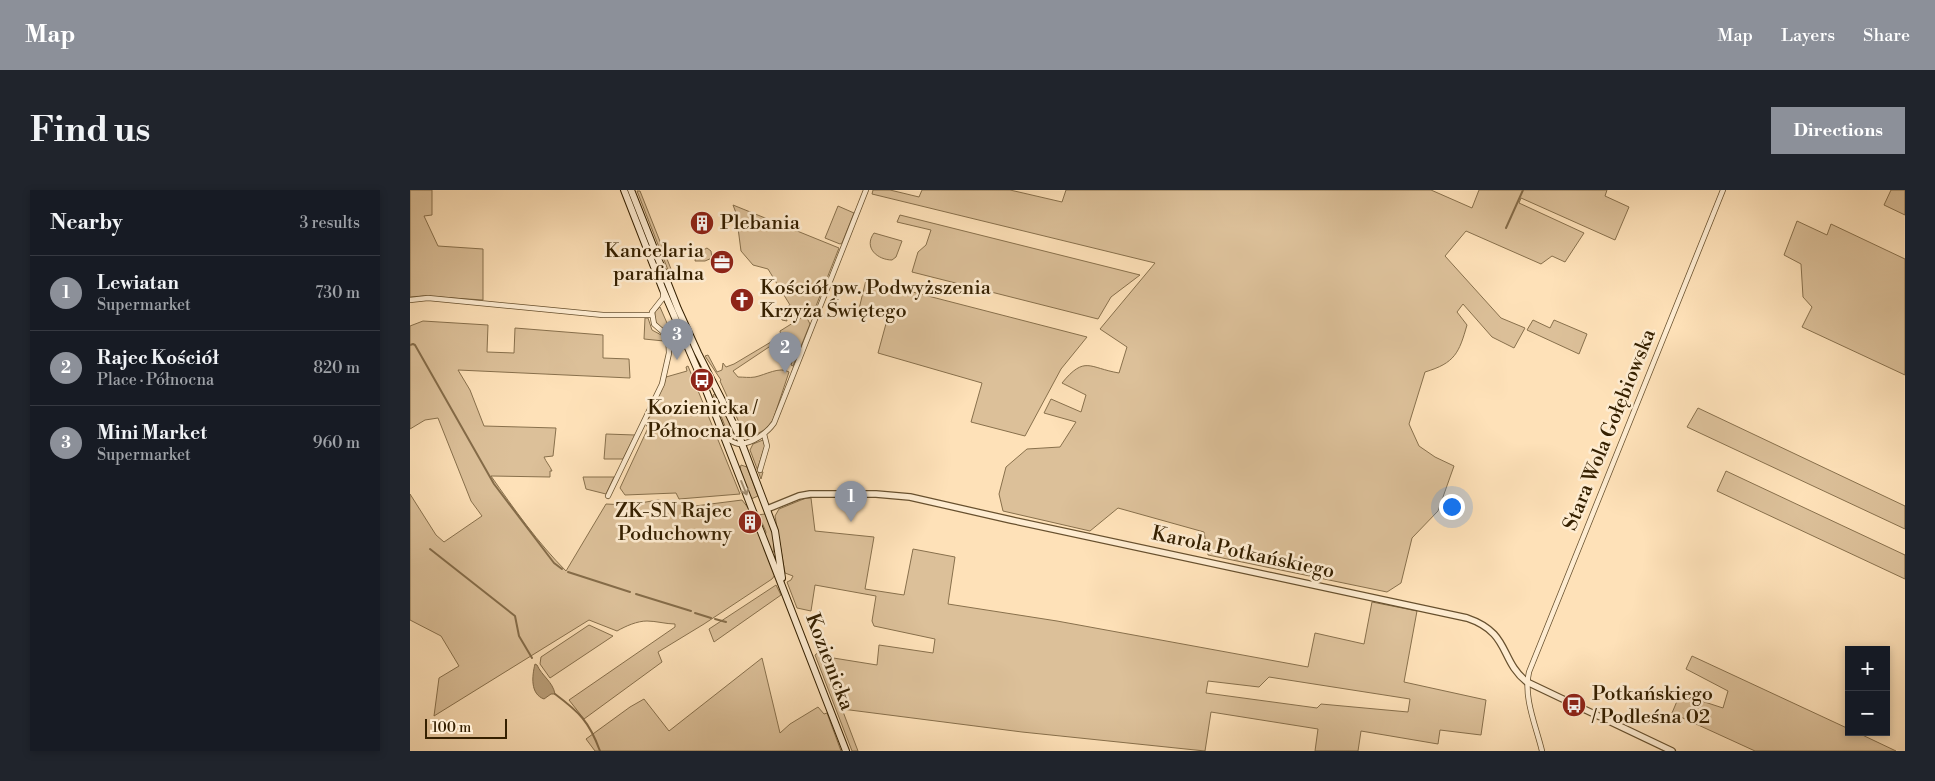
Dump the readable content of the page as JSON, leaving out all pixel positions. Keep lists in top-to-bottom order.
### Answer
{
  "streets": {
    "main road": ["Kozienicka"],
    "street": ["Stara Wola Gołębiowska", "Karola Potkańskiego"]
  },
  "crossings": [
    ["Stara Wola Gołębiowska", "Karola Potkańskiego"],
    ["Karola Potkańskiego", "Kozienicka"]
  ],
  "places": {
    "building": ["Plebania", "ZK-SN Rajec Poduchowny"],
    "office": ["Kancelaria parafialna"],
    "church": ["Kościół pw. Podwyższenia Krzyża Świętego"],
    "bus stop": ["Kozienicka / Północna 10", "Potkańskiego / Podleśna 02"]
  },
  "scale_bar": "100 m",
  "page": {
    "header": "Map",
    "nav": ["Map", "Layers", "Share"],
    "buttons": "Directions",
    "title": "Find us",
    "heading": ["Nearby", "3 results"],
    "list": [
      {
        "mark": "1",
        "name": "Lewiatan",
        "note": "Supermarket",
        "value": "730 m"
      },
      {
        "mark": "2",
        "name": "Rajec Kościół",
        "note": "Place · Północna",
        "value": "820 m"
      },
      {
        "mark": "3",
        "name": "Mini Market",
        "note": "Supermarket",
        "value": "960 m"
      }
    ],
    "pins": ["3", "2", "1"],
    "map_buttons": ["+", "−"],
    "scale": "100 m"
  }
}
